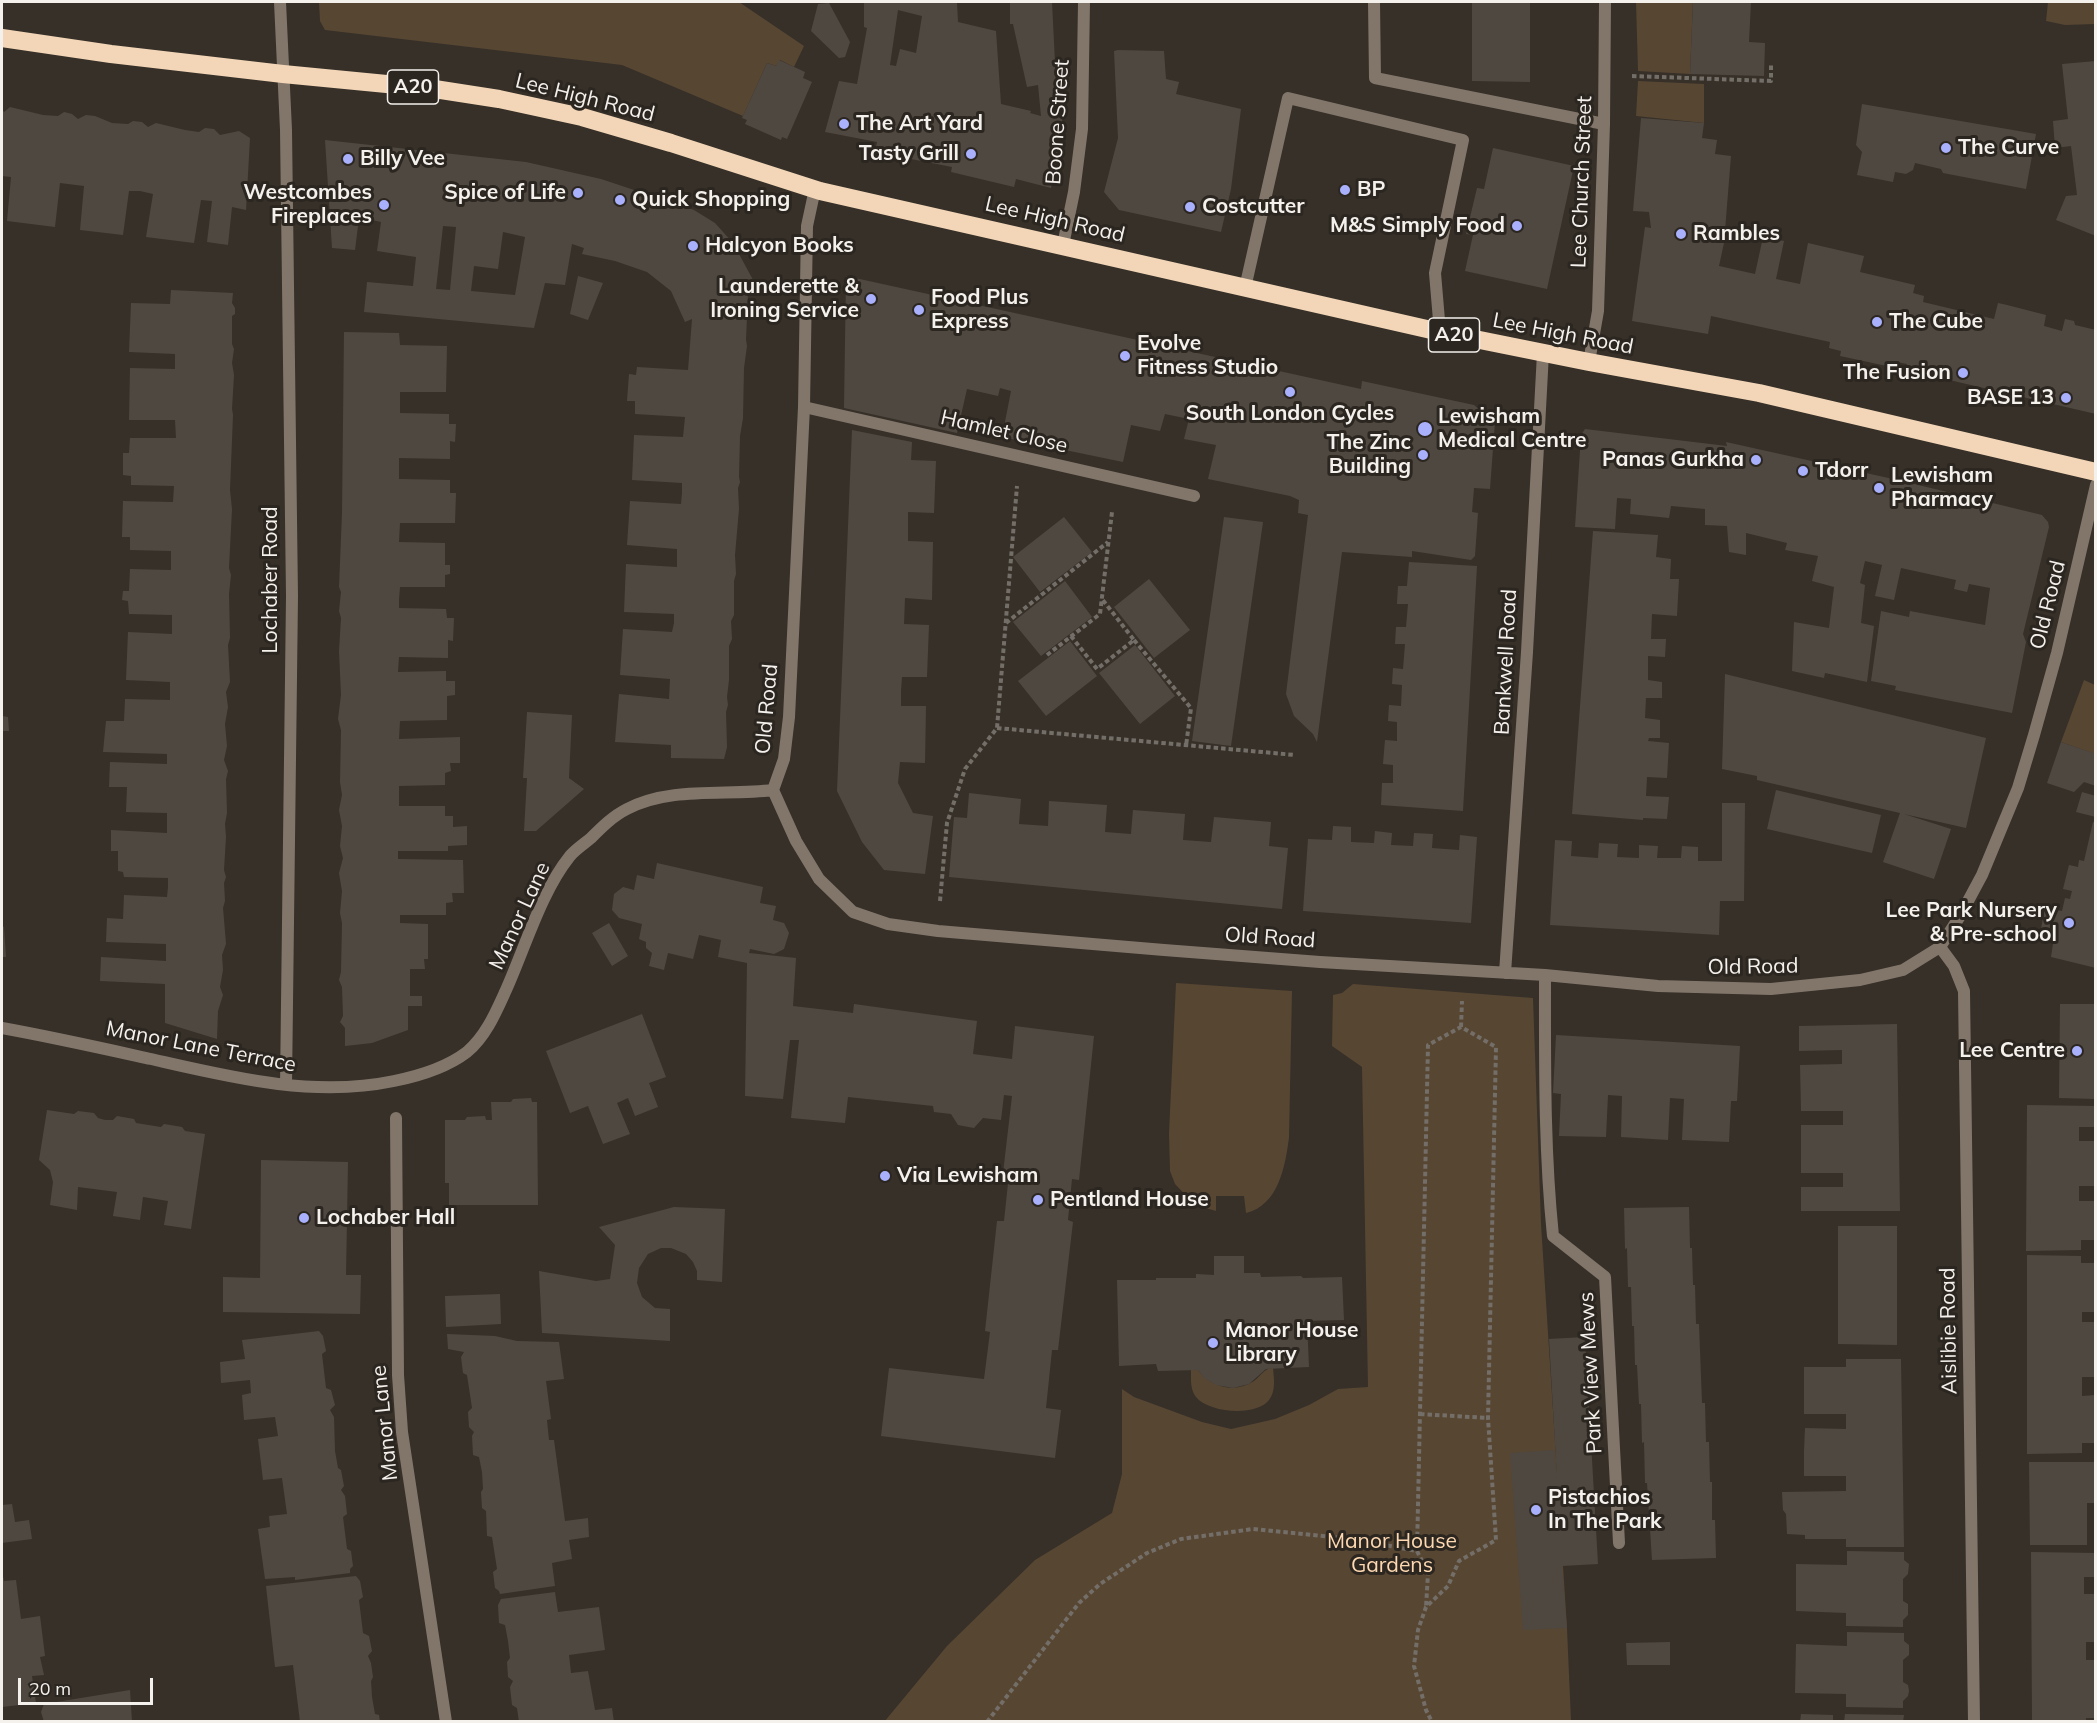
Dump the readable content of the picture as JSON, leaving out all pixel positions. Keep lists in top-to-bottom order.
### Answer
{
  "streets": {
    "highway": ["A20", "Lee High Road"],
    "street": [
      "Boone Street",
      "Lee Church Street",
      "Hamlet Close",
      "Lochaber Road",
      "Old Road",
      "Bankwell Road",
      "Manor Lane",
      "Manor Lane Terrace",
      "Aislibie Road",
      "Park View Mews"
    ]
  },
  "crossings": [
    ["Lee High Road", "Boone Street"],
    ["Lee High Road", "Lee Church Street"],
    ["Lee High Road", "Lochaber Road"],
    ["Lee High Road", "Old Road"],
    ["Lee High Road", "Bankwell Road"],
    ["Hamlet Close", "Old Road"],
    ["Lochaber Road", "Manor Lane Terrace"],
    ["Old Road", "Bankwell Road"],
    ["Old Road", "Manor Lane"],
    ["Old Road", "Aislibie Road"],
    ["Old Road", "Park View Mews"],
    ["Manor Lane", "Manor Lane Terrace"]
  ],
  "parks": ["Manor House Gardens"],
  "places": [
    "The Art Yard",
    "The Curve",
    "Tasty Grill",
    "Billy Vee",
    "BP",
    "Spice of Life",
    "Quick Shopping",
    "Westcombes Fireplaces",
    "Costcutter",
    "M&S Simply Food",
    "Rambles",
    "Halcyon Books",
    "Launderette & Ironing Service",
    "Food Plus Express",
    "The Cube",
    "Evolve Fitness Studio",
    "The Fusion",
    "South London Cycles",
    "BASE 13",
    "Lewisham Medical Centre",
    "The Zinc Building",
    "Panas Gurkha",
    "Tdorr",
    "Lewisham Pharmacy",
    "Lee Park Nursery & Pre-school",
    "Lee Centre",
    "Via Lewisham",
    "Pentland House",
    "Lochaber Hall",
    "Manor House Library",
    "Pistachios In The Park"
  ],
  "scale_bar": "20 m"
}
